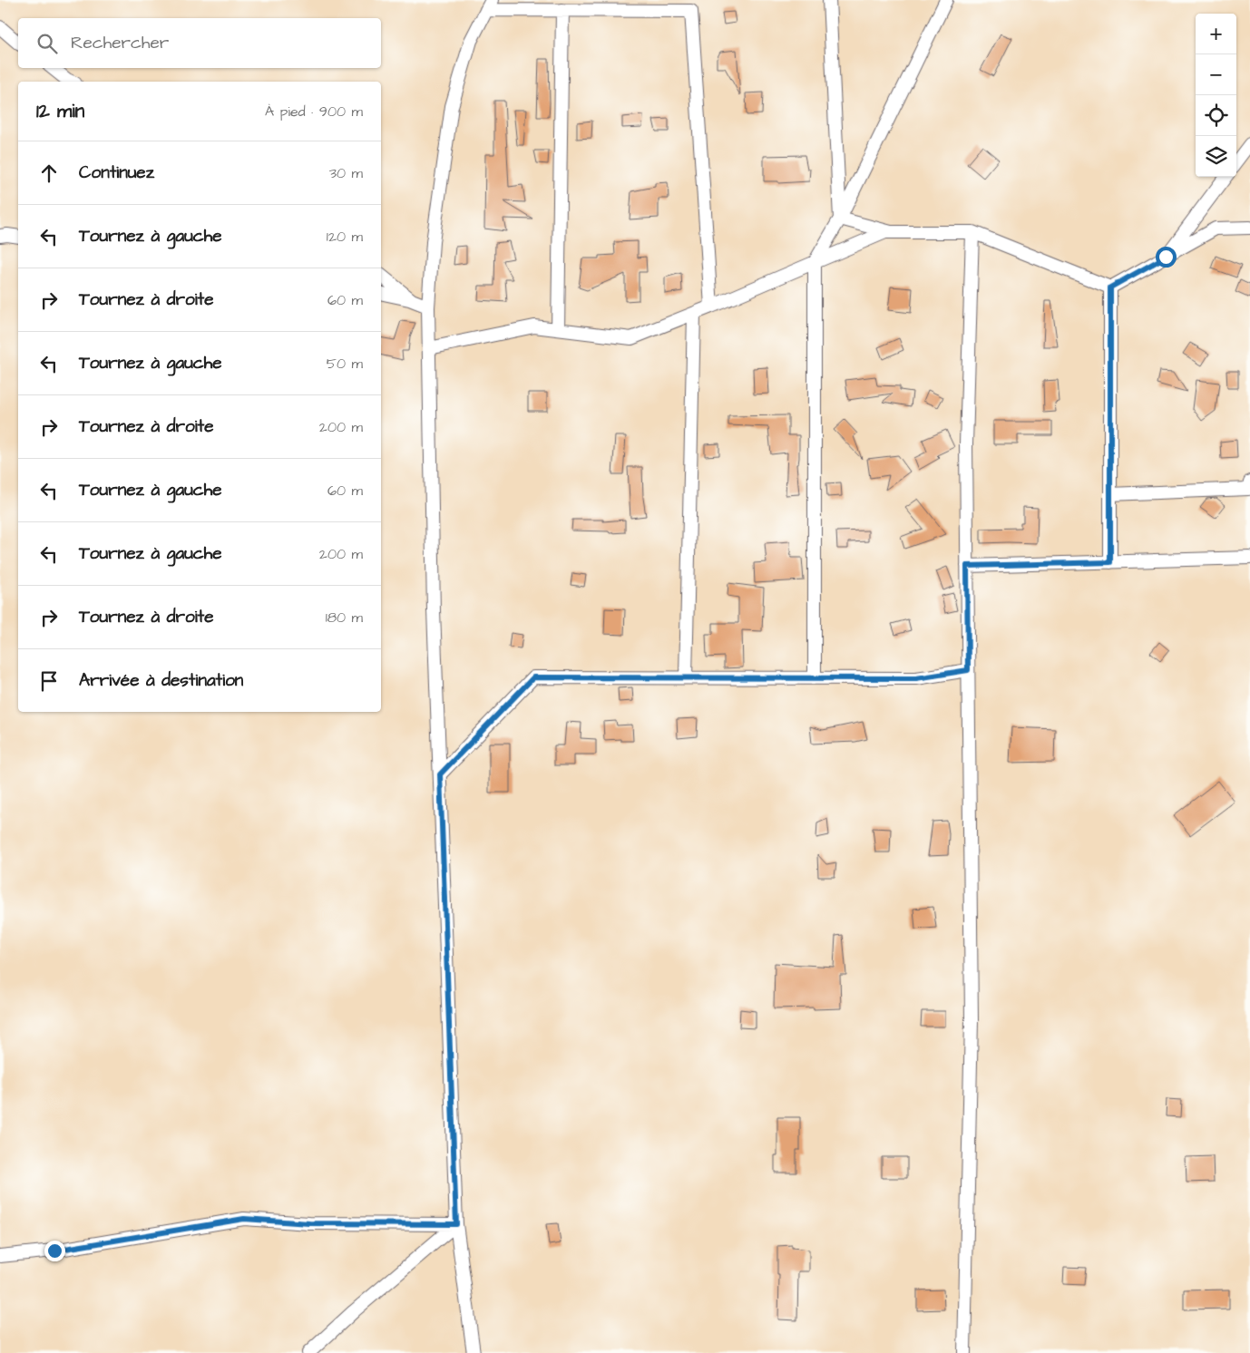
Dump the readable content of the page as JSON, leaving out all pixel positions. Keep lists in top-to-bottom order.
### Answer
{
  "page": {
    "map_buttons": ["+", "−"],
    "search": "Rechercher",
    "heading": ["12 min", "À pied · 900 m"],
    "list": [
      ["Continuez", "30 m"],
      ["Tournez à gauche", "120 m"],
      ["Tournez à droite", "60 m"],
      ["Tournez à gauche", "50 m"],
      ["Tournez à droite", "200 m"],
      ["Tournez à gauche", "60 m"],
      ["Tournez à gauche", "200 m"],
      ["Tournez à droite", "180 m"],
      "Arrivée à destination"
    ]
  }
}
